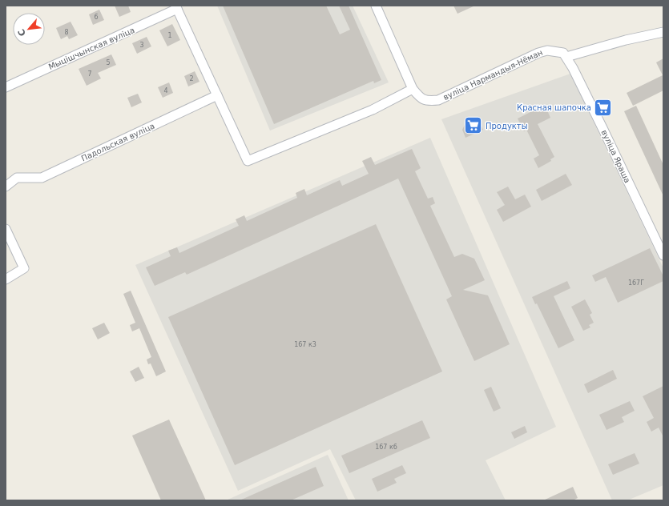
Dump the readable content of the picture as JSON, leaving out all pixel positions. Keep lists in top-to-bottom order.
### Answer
{
  "streets": {
    "street": [
      "Мыцішчынская вуліца",
      "вуліца Нармандыя-Нёман",
      "Падольская вуліца",
      "вуліца Яраша"
    ]
  },
  "crossings": [
    ["вуліца Нармандыя-Нёман", "вуліца Яраша"]
  ],
  "places": {
    "supermarket": ["Красная шапочка", "Продукты"]
  },
  "house_numbers": [
    "6",
    "8",
    "1",
    "3",
    "5",
    "7",
    "2",
    "4",
    "167Г",
    "167 к3",
    "167 к6"
  ],
  "north": "bottom left"
}
